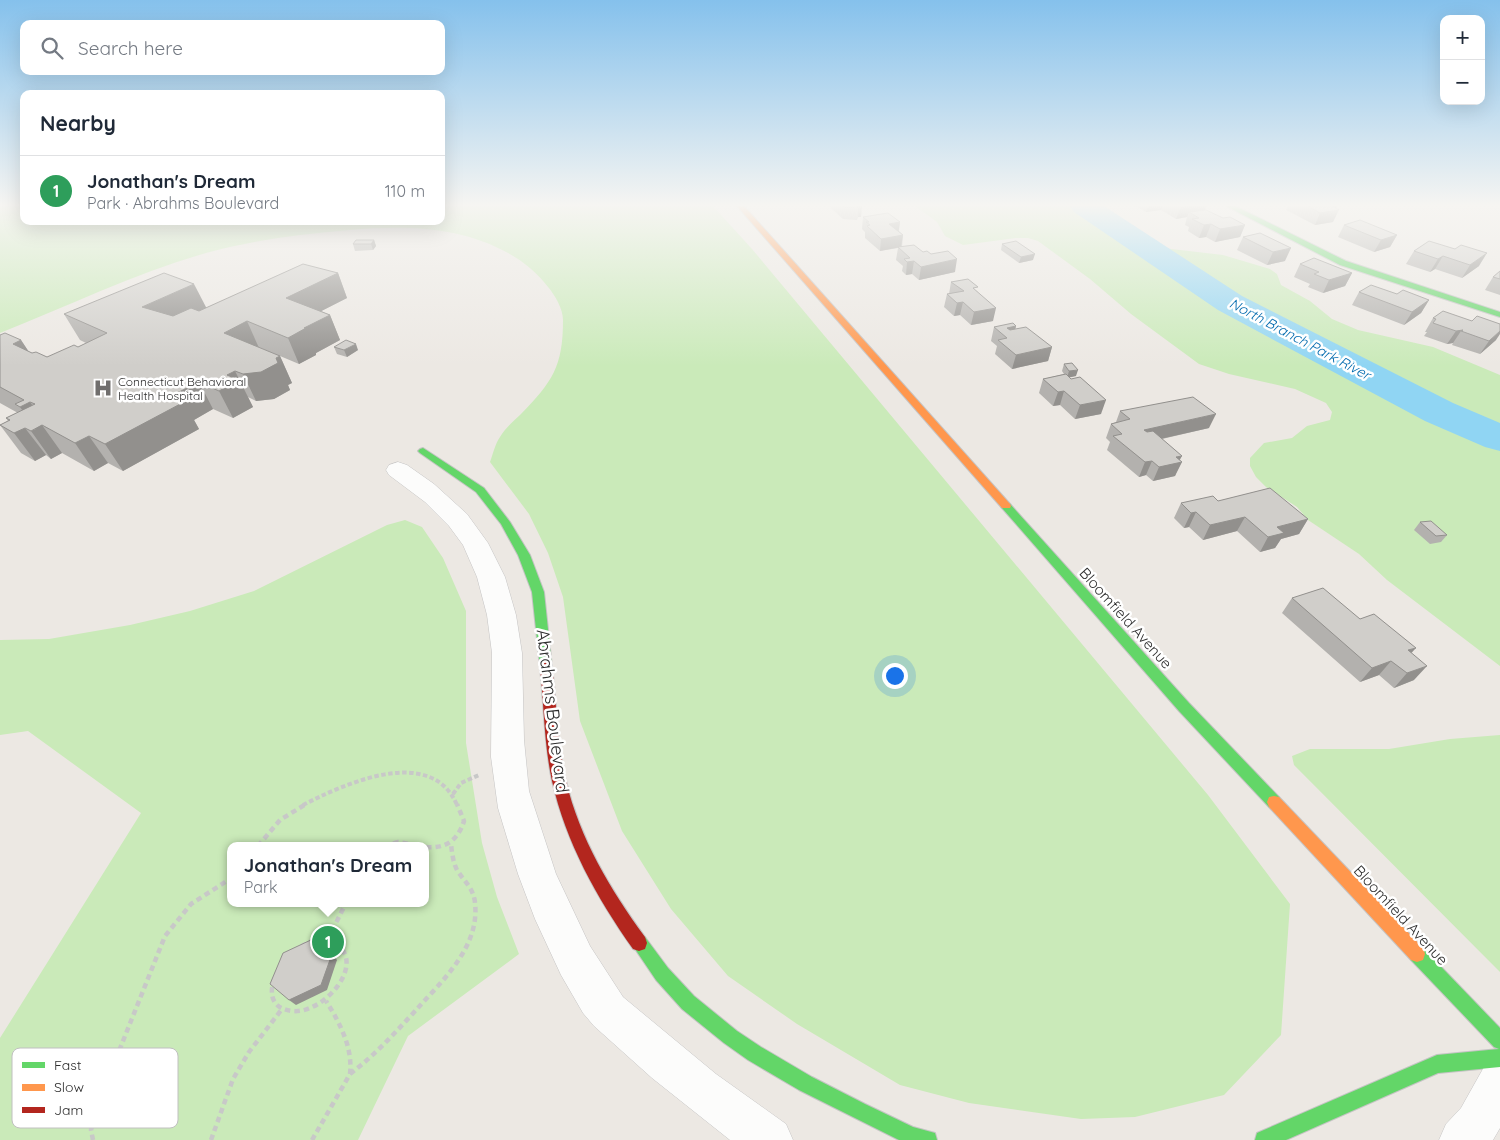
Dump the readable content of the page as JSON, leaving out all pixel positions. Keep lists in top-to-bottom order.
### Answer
{
  "streets": {
    "street": ["Bloomfield Avenue", "Abrahms Boulevard"]
  },
  "water": ["North Branch Park River"],
  "places": {
    "hospital": ["Connecticut Behavioral Health Hospital"]
  },
  "legend": ["Fast", "Slow", "Jam"],
  "page": {
    "map_buttons": ["+", "−"],
    "search": "Search here",
    "heading": "Nearby",
    "list": [
      {
        "mark": "1",
        "name": "Jonathan's Dream",
        "note": "Park · Abrahms Boulevard",
        "value": "110 m"
      }
    ],
    "popup": ["Jonathan's Dream", "Park"],
    "pins": "1"
  }
}
